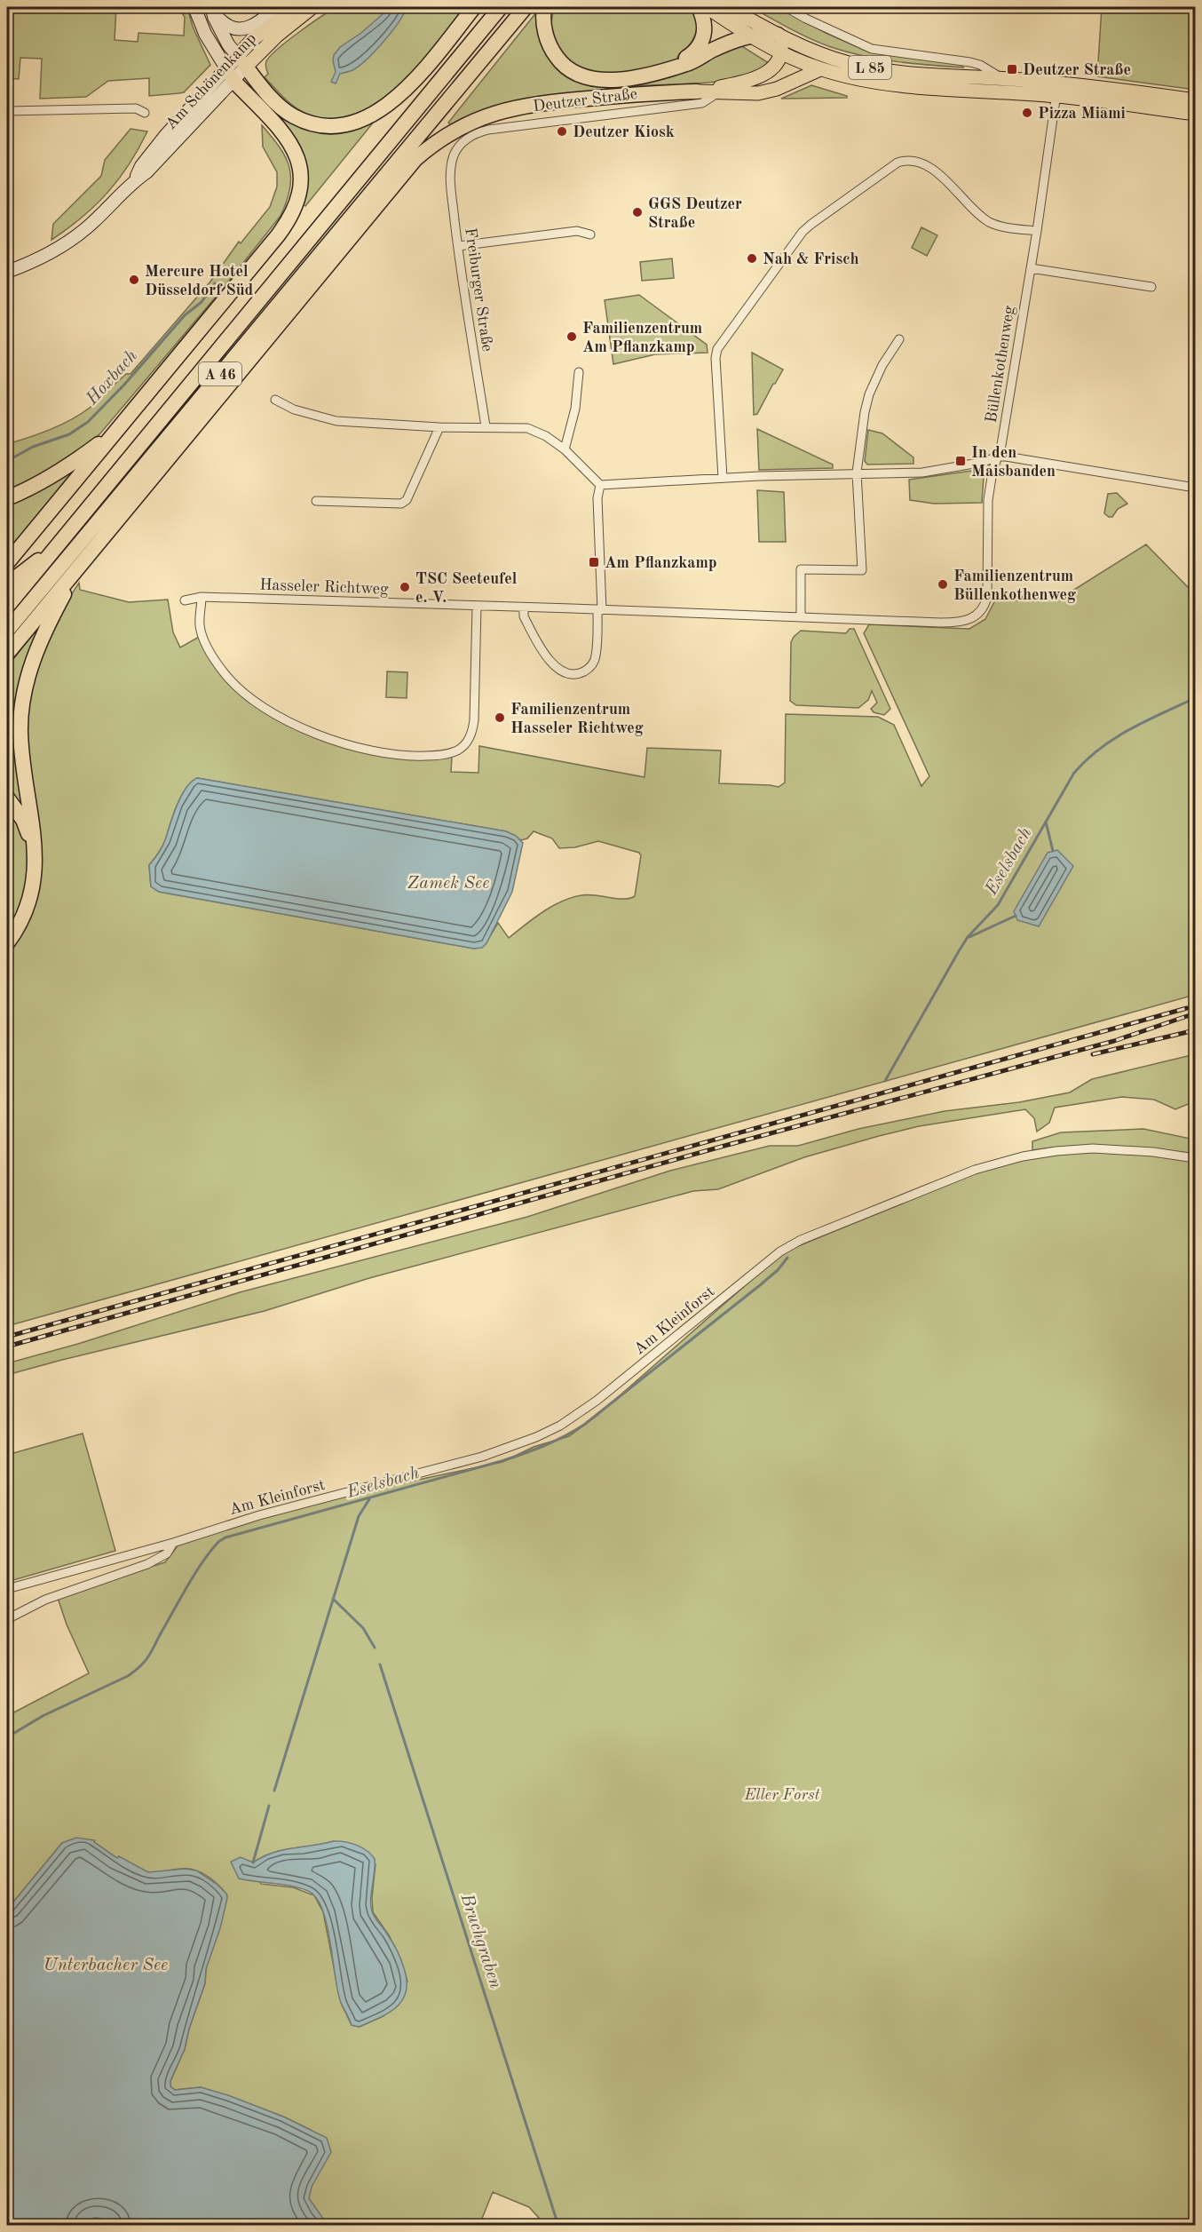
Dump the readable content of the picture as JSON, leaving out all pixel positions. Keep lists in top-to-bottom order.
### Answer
{
  "streets": {
    "highway": ["A 46"],
    "main road": ["L 85", "Am Schönenkamp"],
    "street": [
      "Deutzer Straße",
      "Freiburger Straße",
      "Büllenkothenweg",
      "Hasseler Richtweg",
      "Am Kleinforst"
    ]
  },
  "crossings": [
    ["L 85", "Büllenkothenweg"],
    ["Deutzer Straße", "Freiburger Straße"],
    ["Büllenkothenweg", "Hasseler Richtweg"]
  ],
  "water": [
    "Hoxbach",
    "Eselsbach",
    "Zamek See",
    "Bruchgraben",
    "Unterbacher See"
  ],
  "parks": ["Eller Forst"],
  "places": {
    "transit": ["Deutzer Straße", "In den Maisbanden", "Am Pflanzkamp"],
    "other": [
      "Pizza Miami",
      "Deutzer Kiosk",
      "GGS Deutzer Straße",
      "Nah & Frisch",
      "Mercure Hotel Düsseldorf Süd",
      "Familienzentrum Am Pflanzkamp",
      "Familienzentrum Büllenkothenweg",
      "TSC Seeteufel e. V.",
      "Familienzentrum Hasseler Richtweg"
    ]
  }
}
